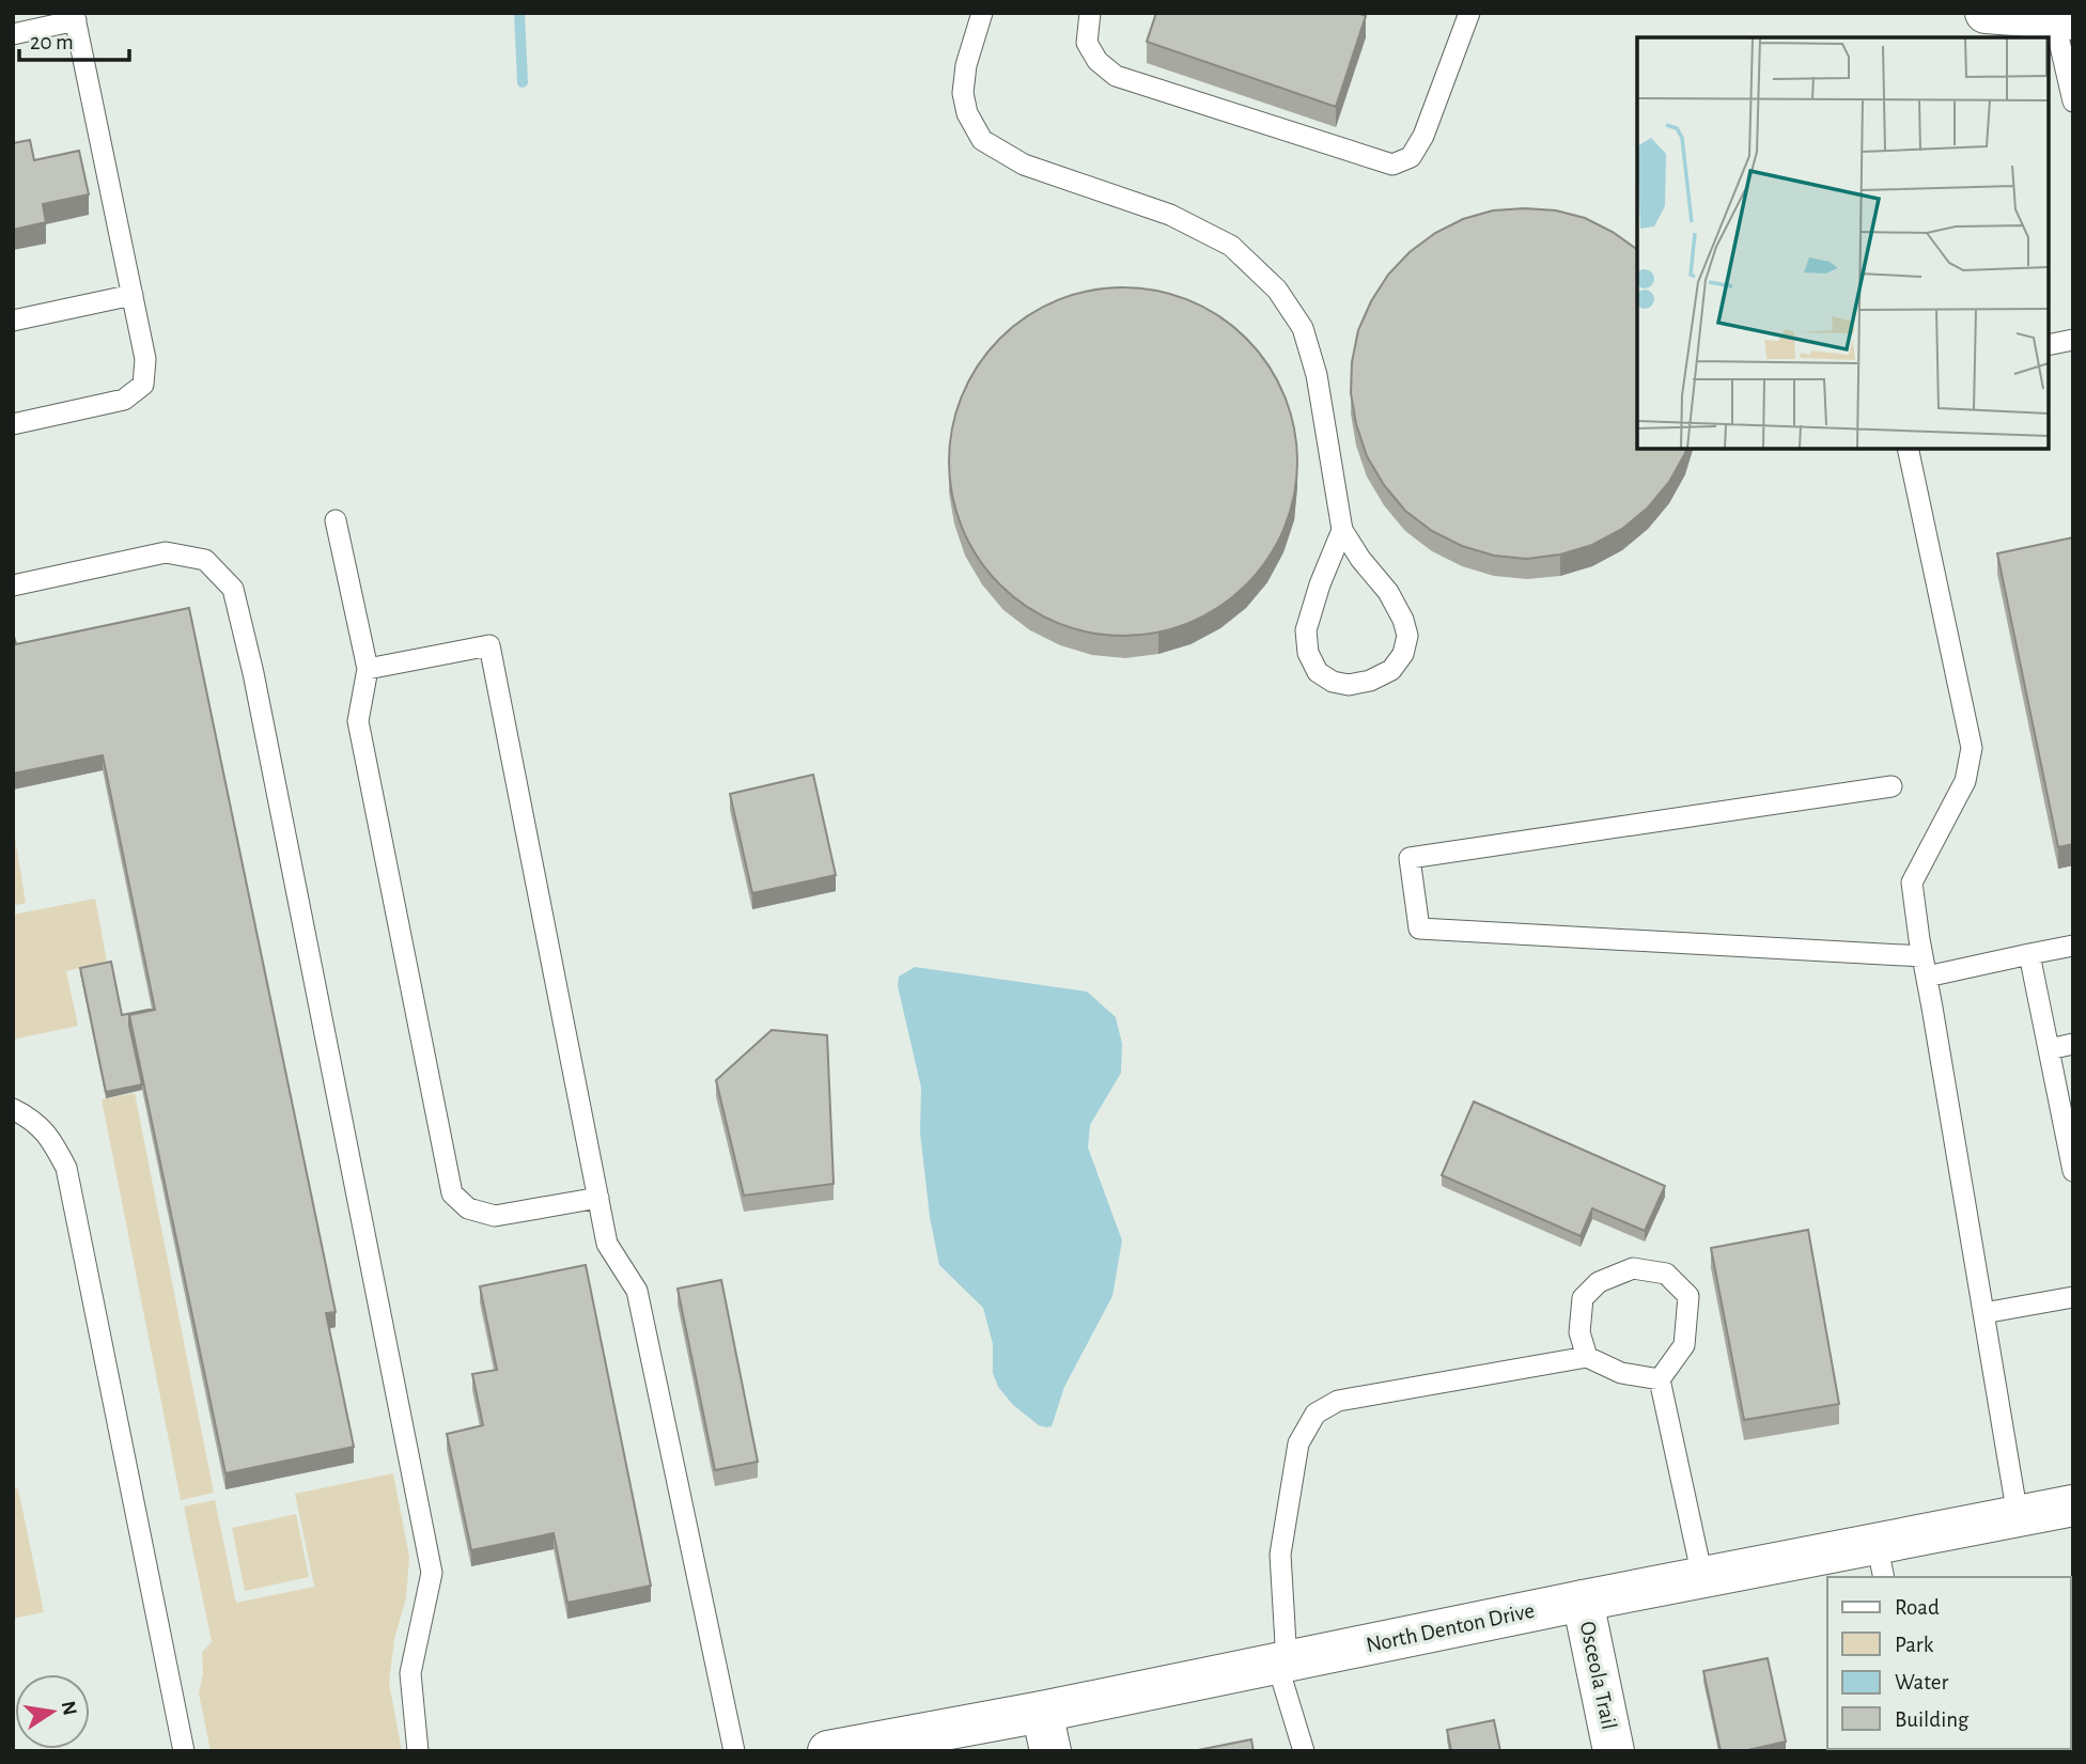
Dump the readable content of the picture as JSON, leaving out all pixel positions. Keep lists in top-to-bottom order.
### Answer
{
  "streets": {
    "street": ["North Denton Drive", "Osceola Trail"]
  },
  "crossings": [
    ["North Denton Drive", "Osceola Trail"]
  ],
  "legend": [
    "Road",
    "Park",
    "Water",
    "Building"
  ],
  "scale_bar": "20 m",
  "north": "right"
}
